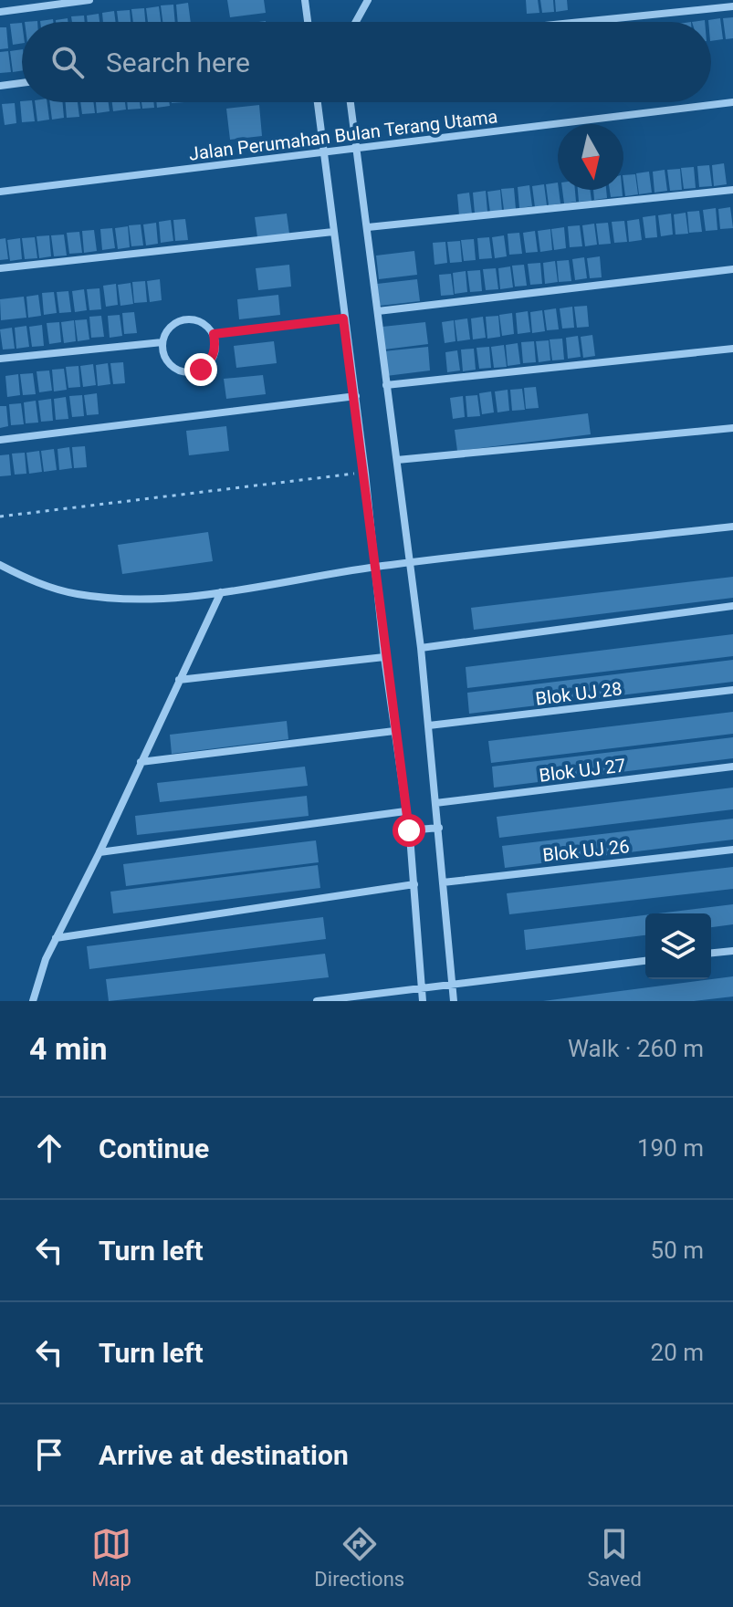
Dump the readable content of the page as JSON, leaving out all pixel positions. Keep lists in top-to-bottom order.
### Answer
{
  "streets": {
    "street": [
      "Jalan Perumahan Bulan Terang Utama",
      "Blok UJ 28",
      "Blok UJ 27",
      "Blok UJ 26"
    ]
  },
  "north": "bottom",
  "page": {
    "search": "Search here",
    "heading": ["4 min", "Walk · 260 m"],
    "list": [
      ["Continue", "190 m"],
      ["Turn left", "50 m"],
      ["Turn left", "20 m"],
      "Arrive at destination"
    ],
    "nav": ["Map", "Directions", "Saved"]
  }
}
